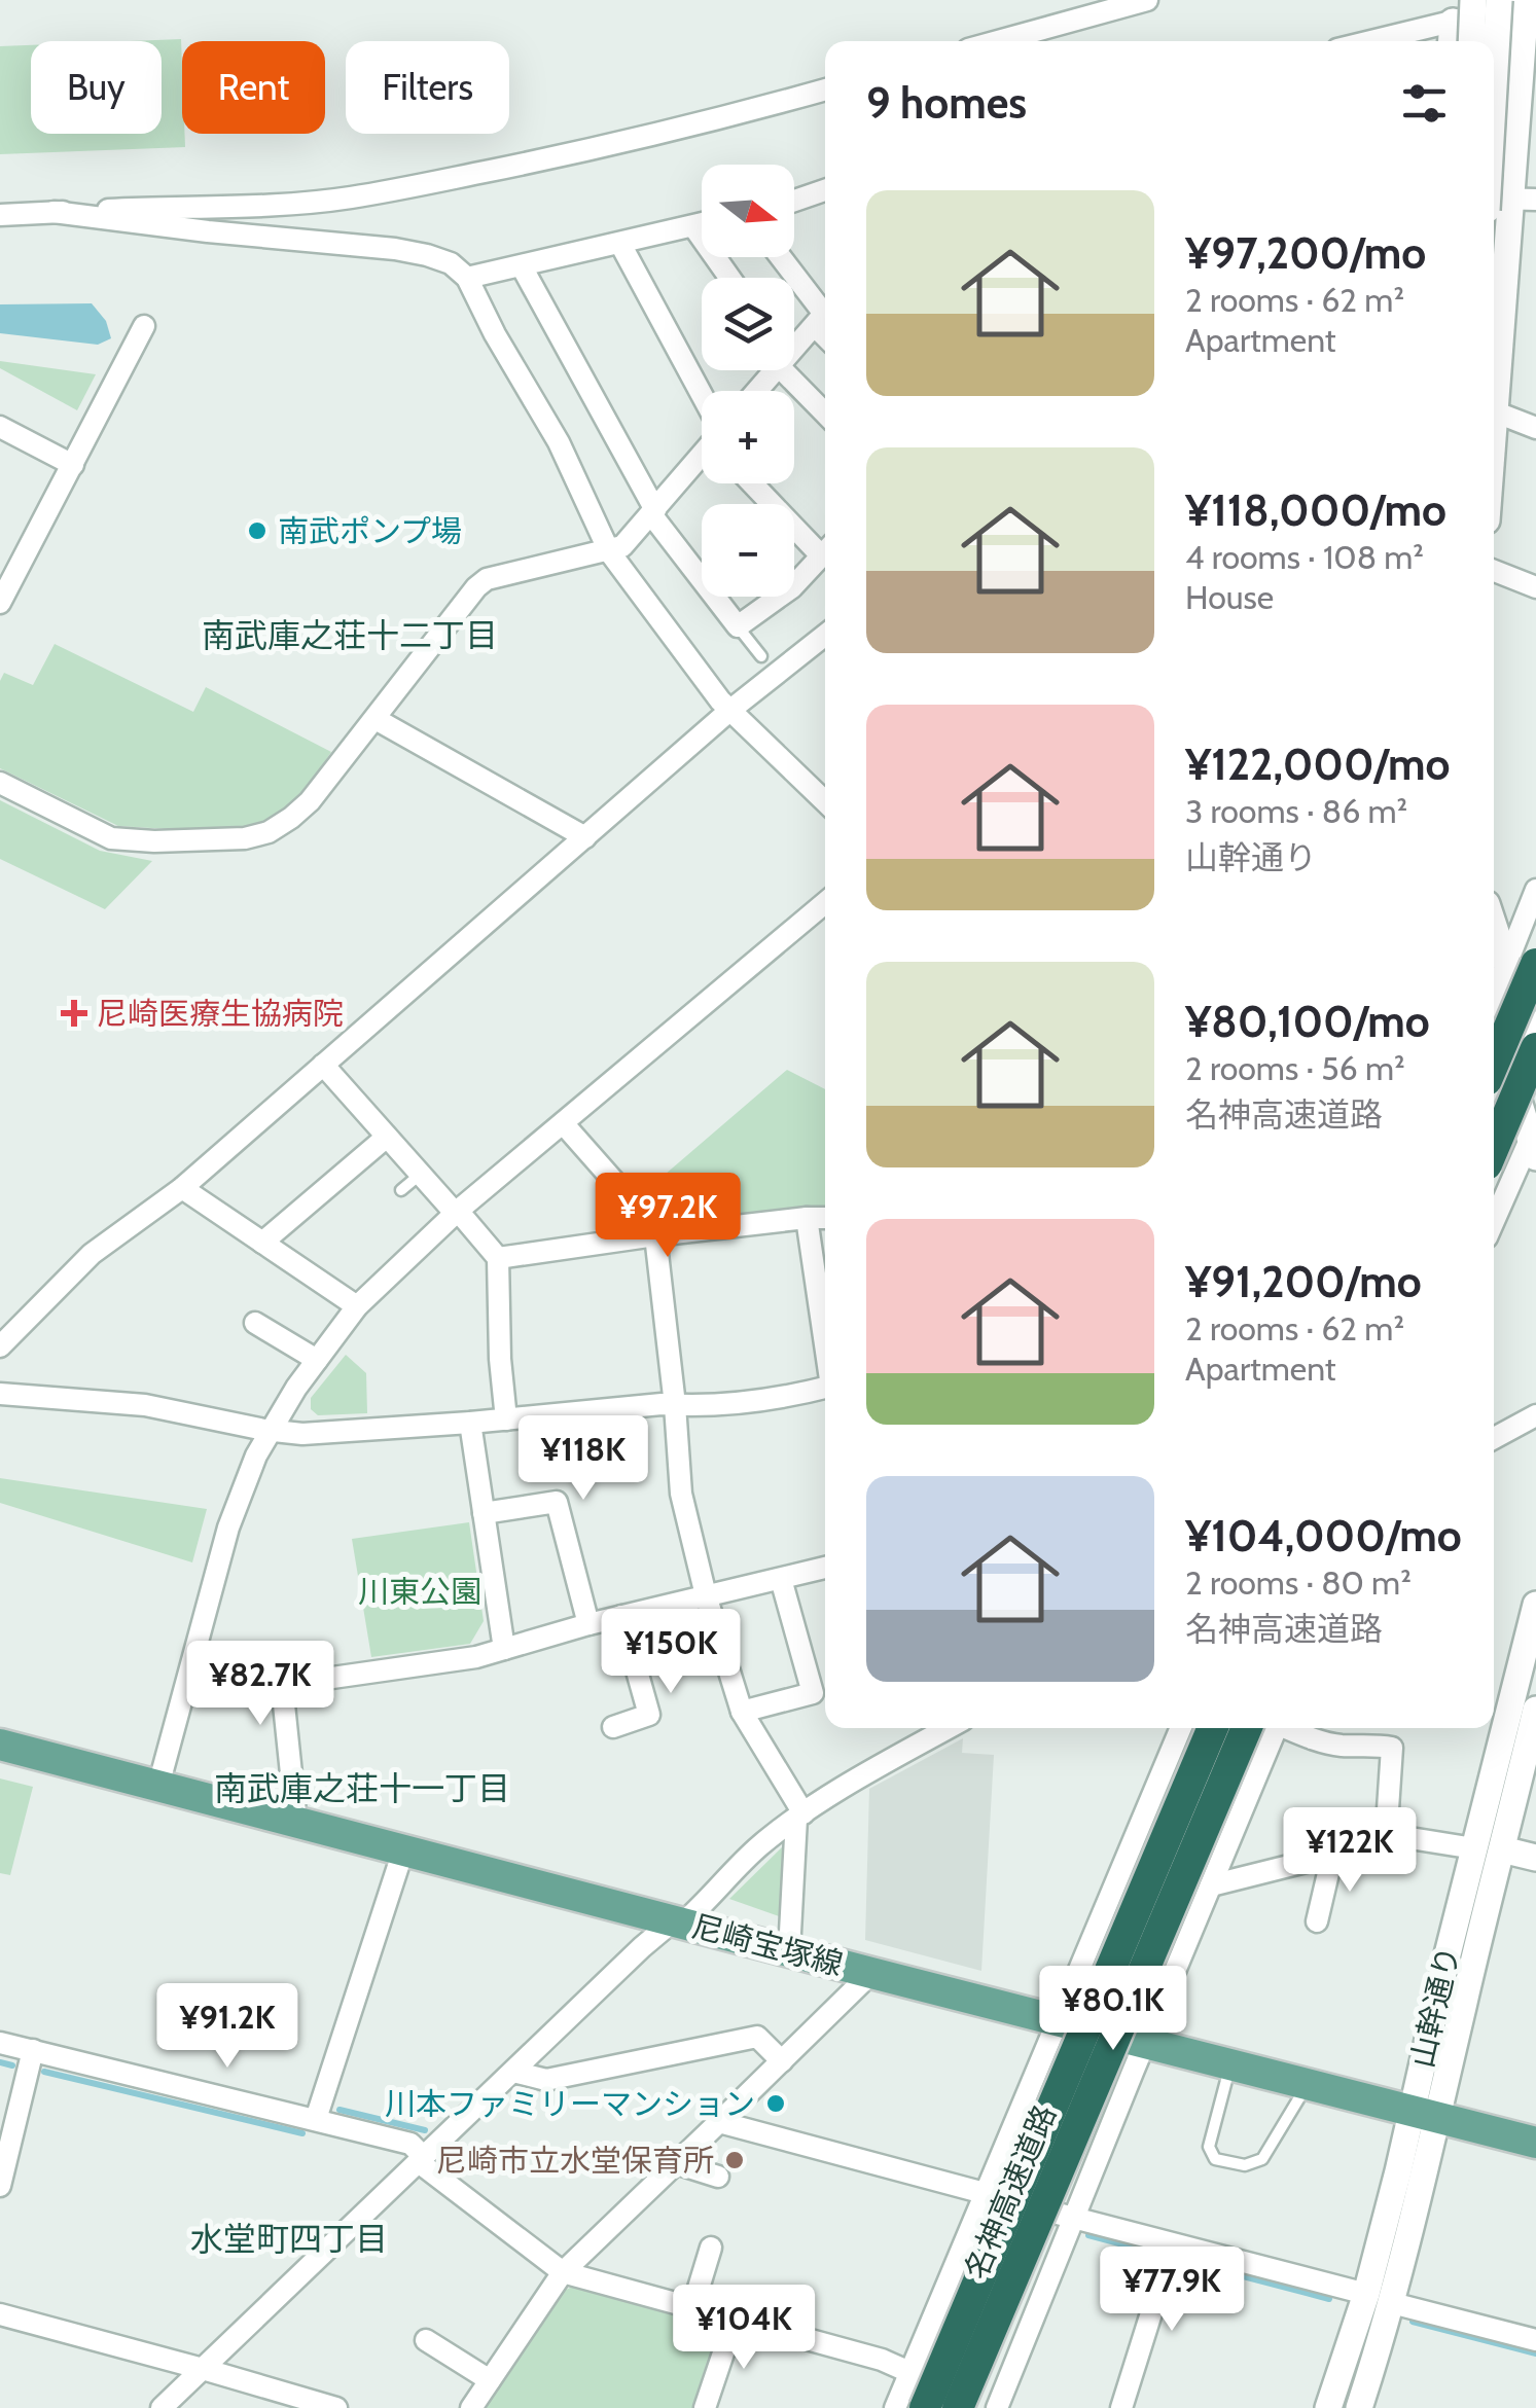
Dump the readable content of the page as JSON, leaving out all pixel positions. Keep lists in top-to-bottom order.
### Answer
{
  "streets": {
    "highway": ["名神高速道路"],
    "main road": ["尼崎宝塚線"],
    "street": ["山幹通り"]
  },
  "crossings": [
    ["尼崎宝塚線", "山幹通り"]
  ],
  "districts": ["南武庫之荘十二丁目", "南武庫之荘十一丁目", "水堂町四丁目"],
  "parks": ["川東公園"],
  "places": {
    "other": ["南武ポンプ場", "川本ファミリーマンション", "尼崎市立水堂保育所"],
    "health": ["尼崎医療生協病院"]
  },
  "north": "right",
  "page": {
    "chip": ["Buy", "Rent", "Filters"],
    "heading": "9 homes",
    "map_buttons": ["+", "−"],
    "list": [
      {
        "name": "¥97,200/mo",
        "note": "2 rooms · 62 m² · Apartment"
      },
      {
        "name": "¥118,000/mo",
        "note": "4 rooms · 108 m² · House"
      },
      {
        "name": "¥122,000/mo",
        "note": "3 rooms · 86 m² · 山幹通り"
      },
      {
        "name": "¥80,100/mo",
        "note": "2 rooms · 56 m² · 名神高速道路"
      },
      {
        "name": "¥91,200/mo",
        "note": "2 rooms · 62 m² · Apartment"
      },
      {
        "name": "¥104,000/mo",
        "note": "2 rooms · 80 m² · 名神高速道路"
      }
    ],
    "price": [
      "¥97.2K",
      "¥118K",
      "¥150K",
      "¥82.7K",
      "¥122K",
      "¥80.1K",
      "¥91.2K",
      "¥77.9K",
      "¥104K"
    ]
  }
}
